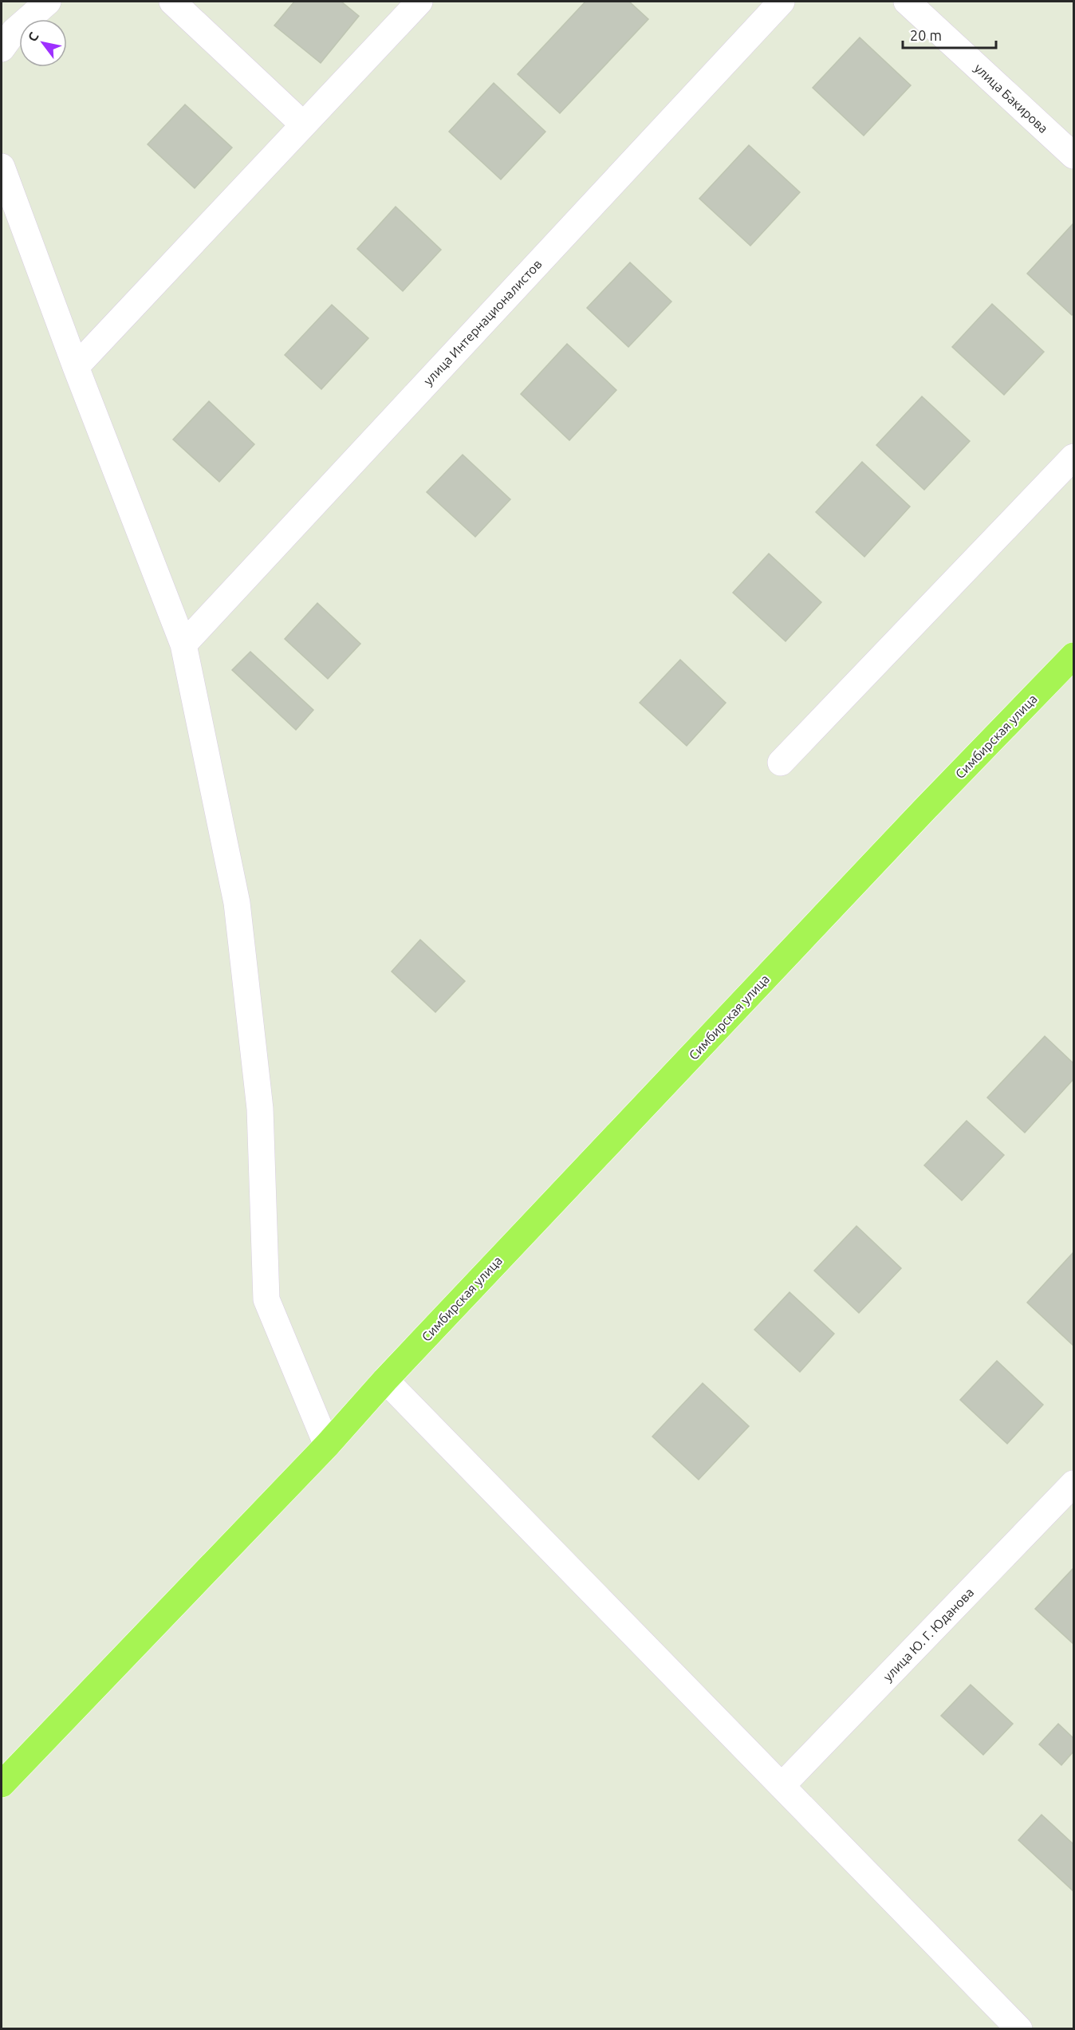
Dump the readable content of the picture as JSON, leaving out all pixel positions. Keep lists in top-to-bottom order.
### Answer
{
  "streets": {
    "main road": ["Симбирская улица"],
    "street": ["улица Бакирова", "улица Интернационалистов", "улица Ю. Г. Юданова"]
  },
  "scale_bar": "20 m",
  "north": "top left"
}
